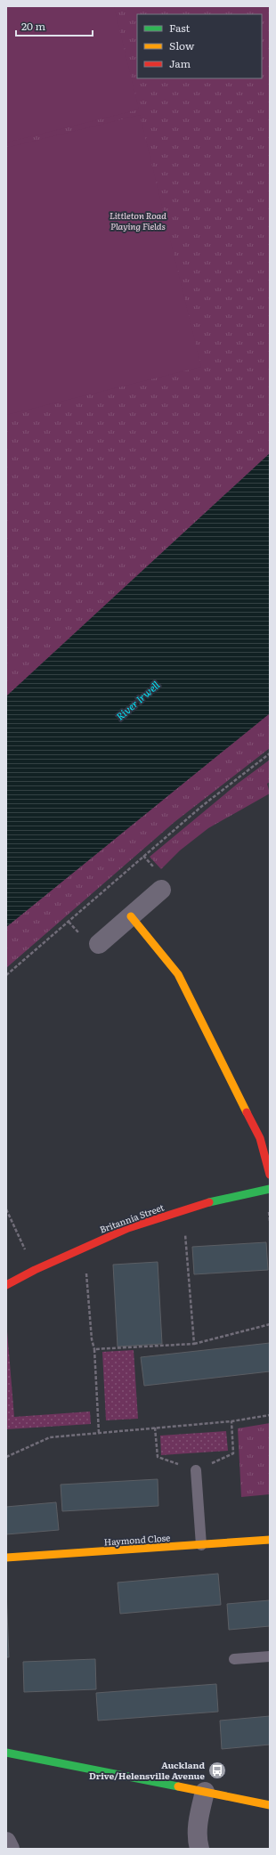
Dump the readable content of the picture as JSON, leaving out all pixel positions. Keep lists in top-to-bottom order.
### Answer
{
  "streets": {
    "street": ["Britannia Street", "Haymond Close"]
  },
  "water": ["River Irwell"],
  "parks": ["Littleton Road Playing Fields"],
  "places": {
    "bus stop": ["Auckland Drive/Helensville Avenue"]
  },
  "legend": ["Fast", "Slow", "Jam"],
  "scale_bar": "20 m"
}
